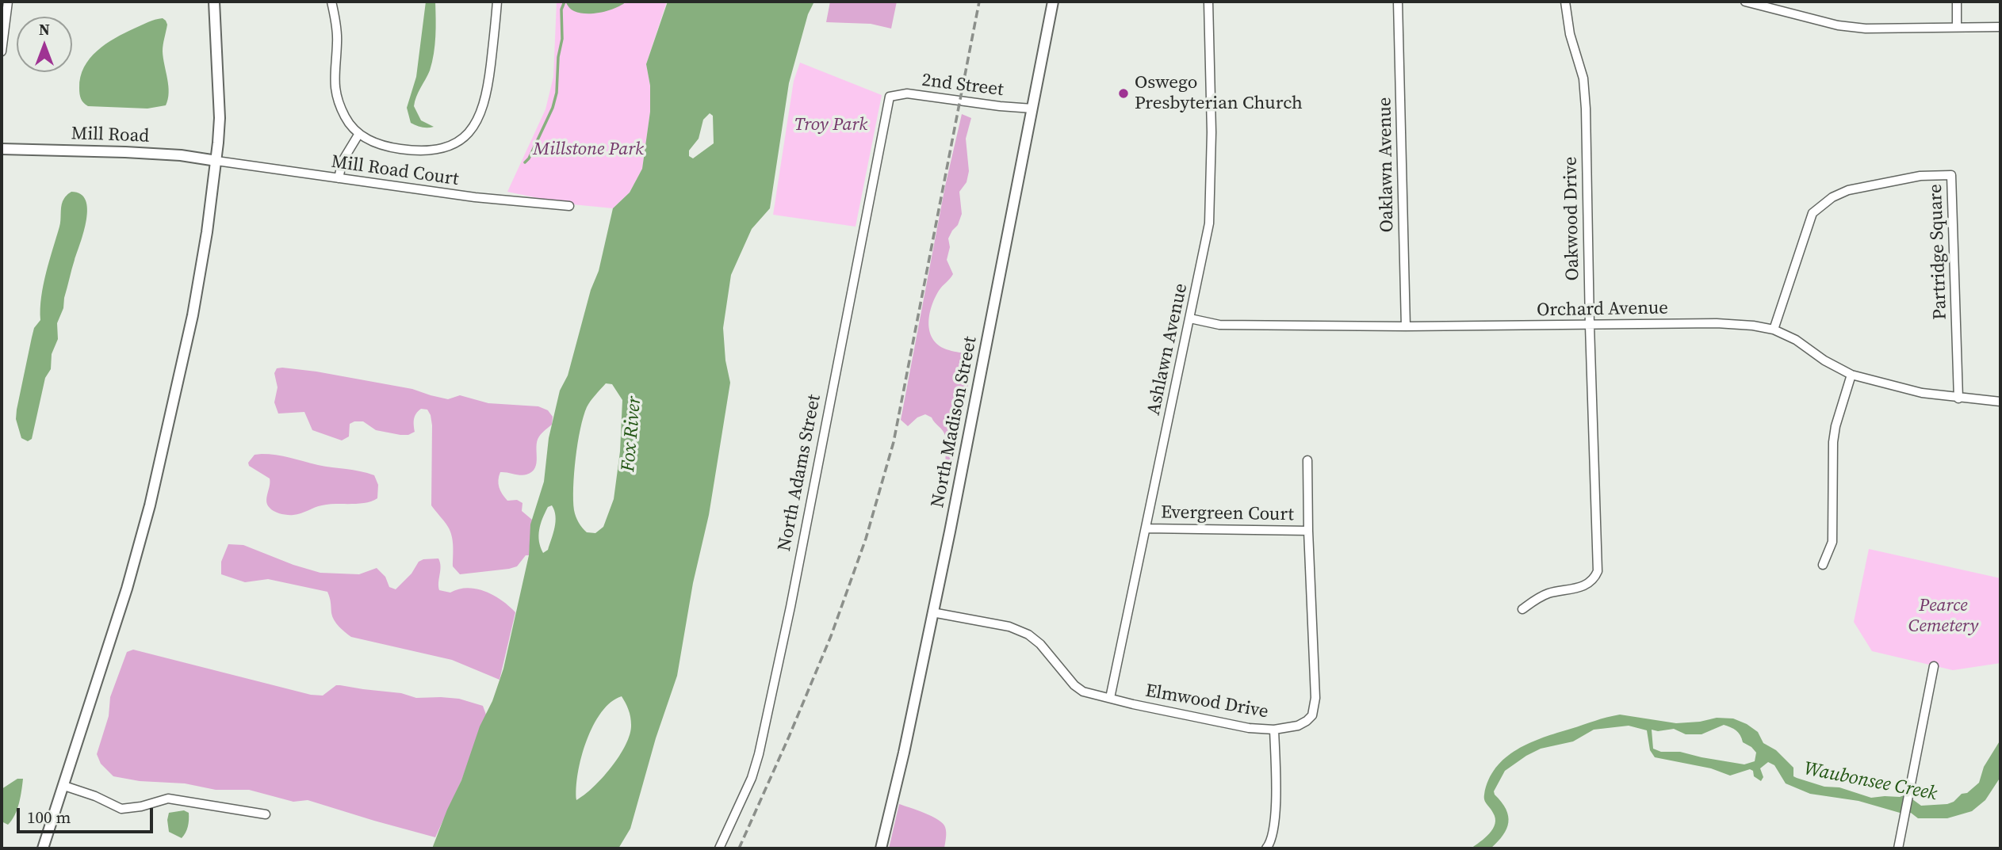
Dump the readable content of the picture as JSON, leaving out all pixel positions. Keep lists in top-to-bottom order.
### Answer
{
  "streets": {
    "street": [
      "2nd Street",
      "Mill Road",
      "Oaklawn Avenue",
      "Mill Road Court",
      "Oakwood Drive",
      "Partridge Square",
      "Orchard Avenue",
      "Ashlawn Avenue",
      "North Madison Street",
      "North Adams Street",
      "Evergreen Court",
      "Elmwood Drive"
    ]
  },
  "crossings": [
    ["2nd Street", "North Madison Street"],
    ["2nd Street", "North Adams Street"],
    ["Mill Road", "Mill Road Court"],
    ["Oaklawn Avenue", "Orchard Avenue"],
    ["Oakwood Drive", "Orchard Avenue"],
    ["Partridge Square", "Orchard Avenue"],
    ["Orchard Avenue", "Ashlawn Avenue"],
    ["Ashlawn Avenue", "Evergreen Court"],
    ["Ashlawn Avenue", "Elmwood Drive"],
    ["North Madison Street", "Elmwood Drive"],
    ["Evergreen Court", "Elmwood Drive"]
  ],
  "water": ["Fox River", "Waubonsee Creek"],
  "parks": ["Troy Park", "Millstone Park", "Pearce Cemetery"],
  "places": ["Oswego Presbyterian Church"],
  "scale_bar": "100 m",
  "north": "top"
}
